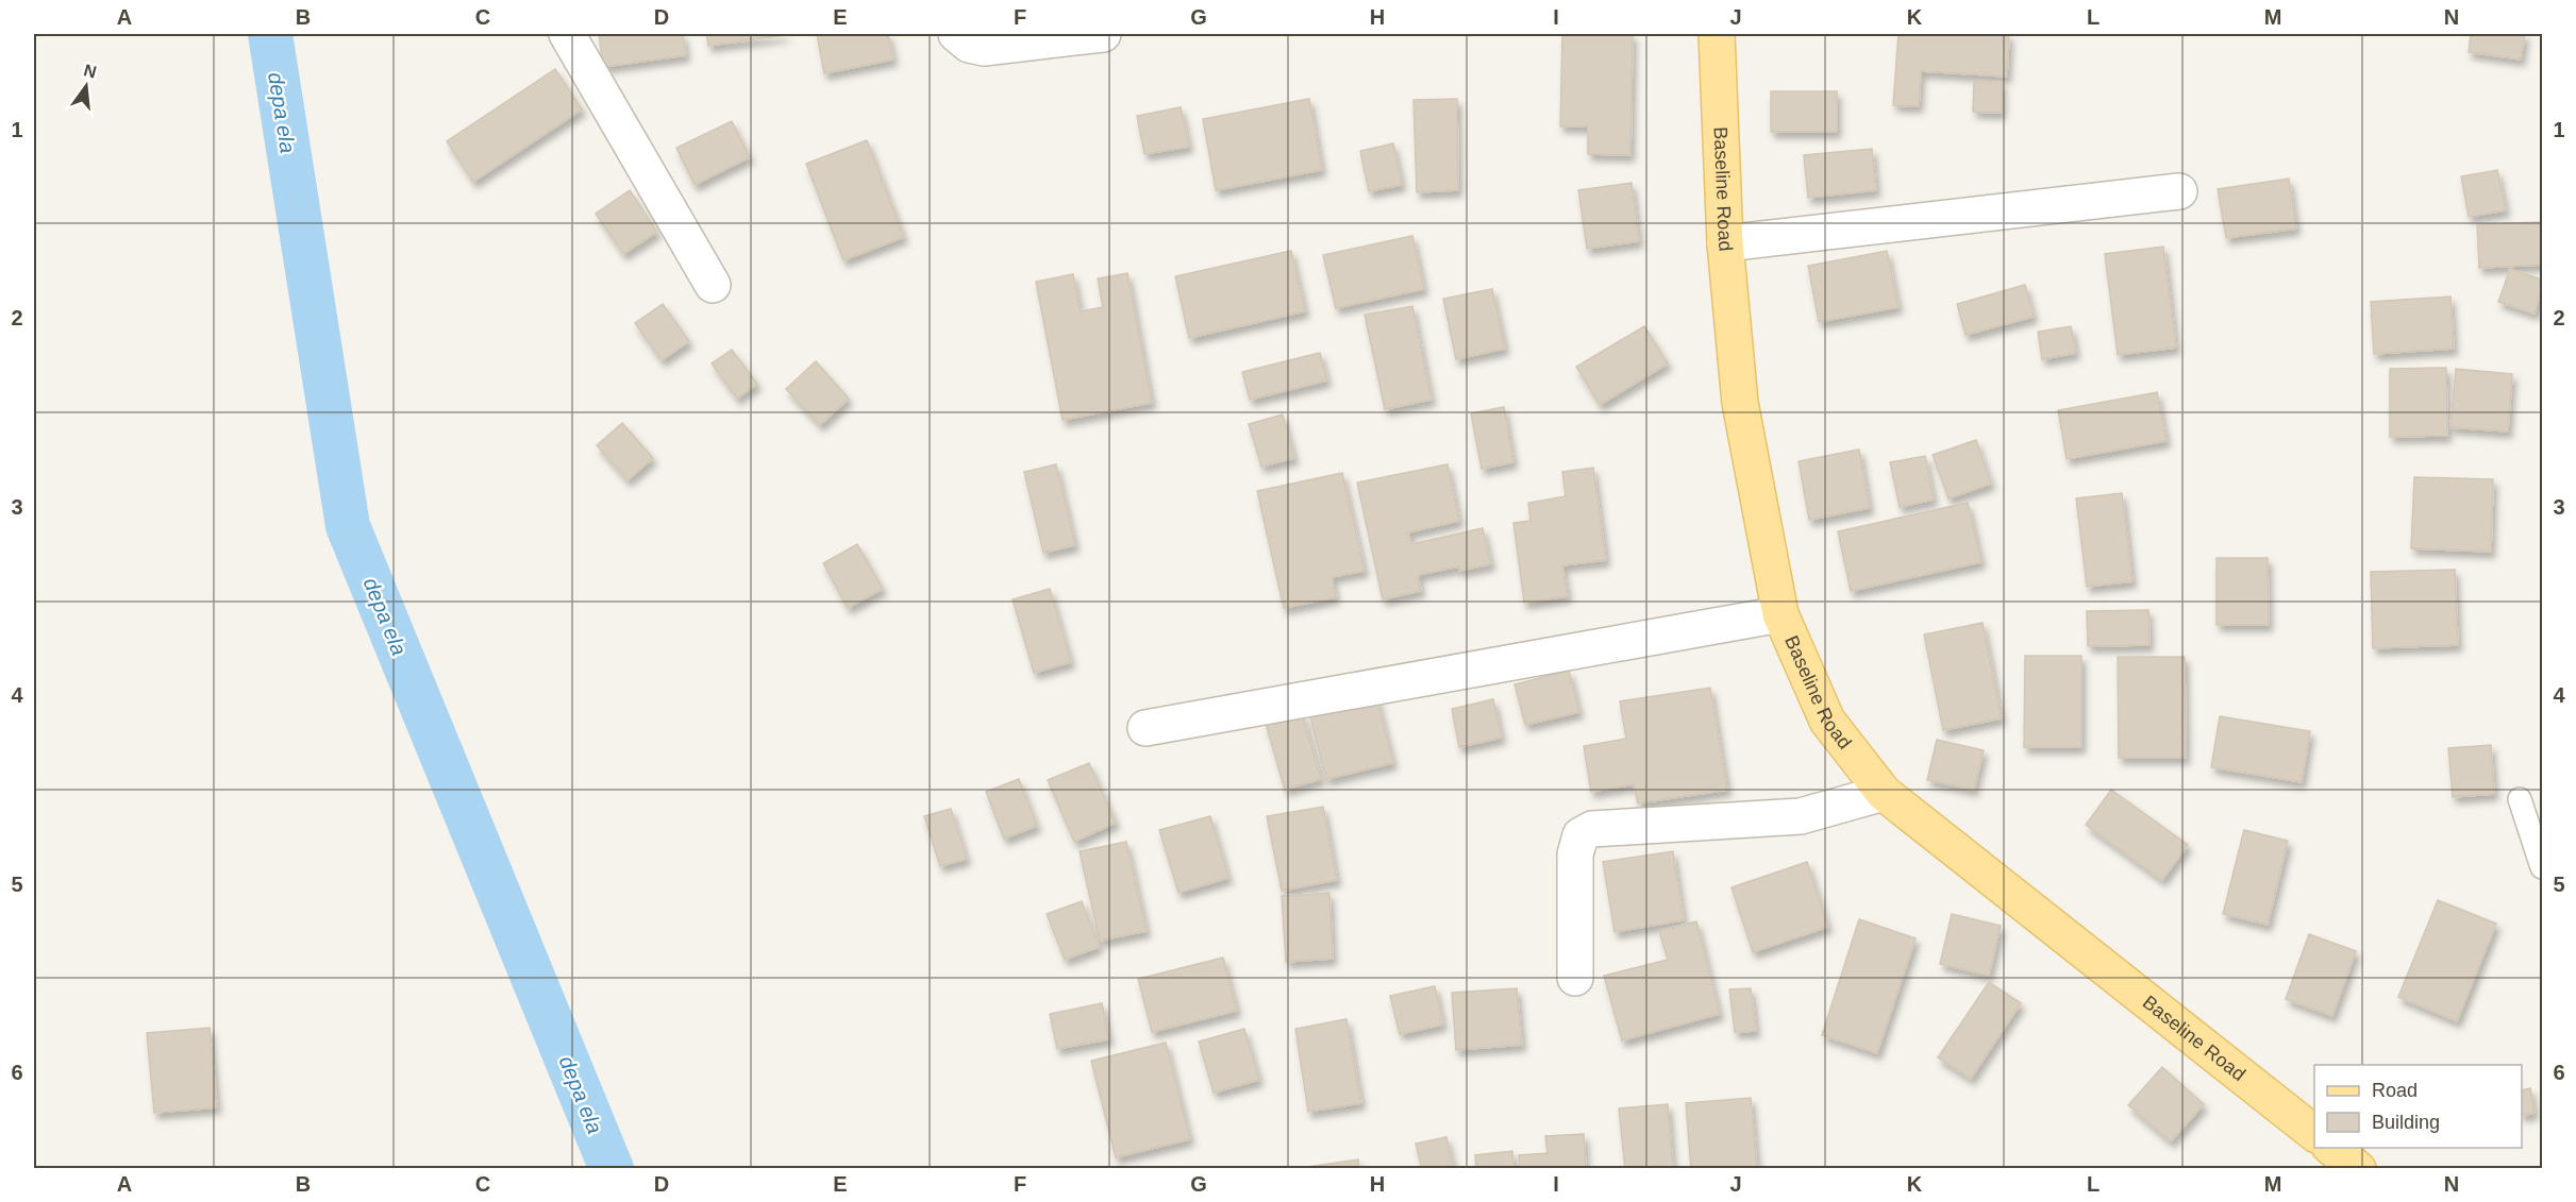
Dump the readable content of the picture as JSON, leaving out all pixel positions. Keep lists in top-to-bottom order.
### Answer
{
  "streets": {
    "main road": ["Baseline Road"]
  },
  "water": ["depa ela"],
  "legend": ["Road", "Building"],
  "north": "top",
  "grid": {
    "columns": [
      "A",
      "B",
      "C",
      "D",
      "E",
      "F",
      "G",
      "H",
      "I",
      "J",
      "K",
      "L",
      "M",
      "N"
    ],
    "rows": [
      "1",
      "2",
      "3",
      "4",
      "5",
      "6"
    ]
  }
}
